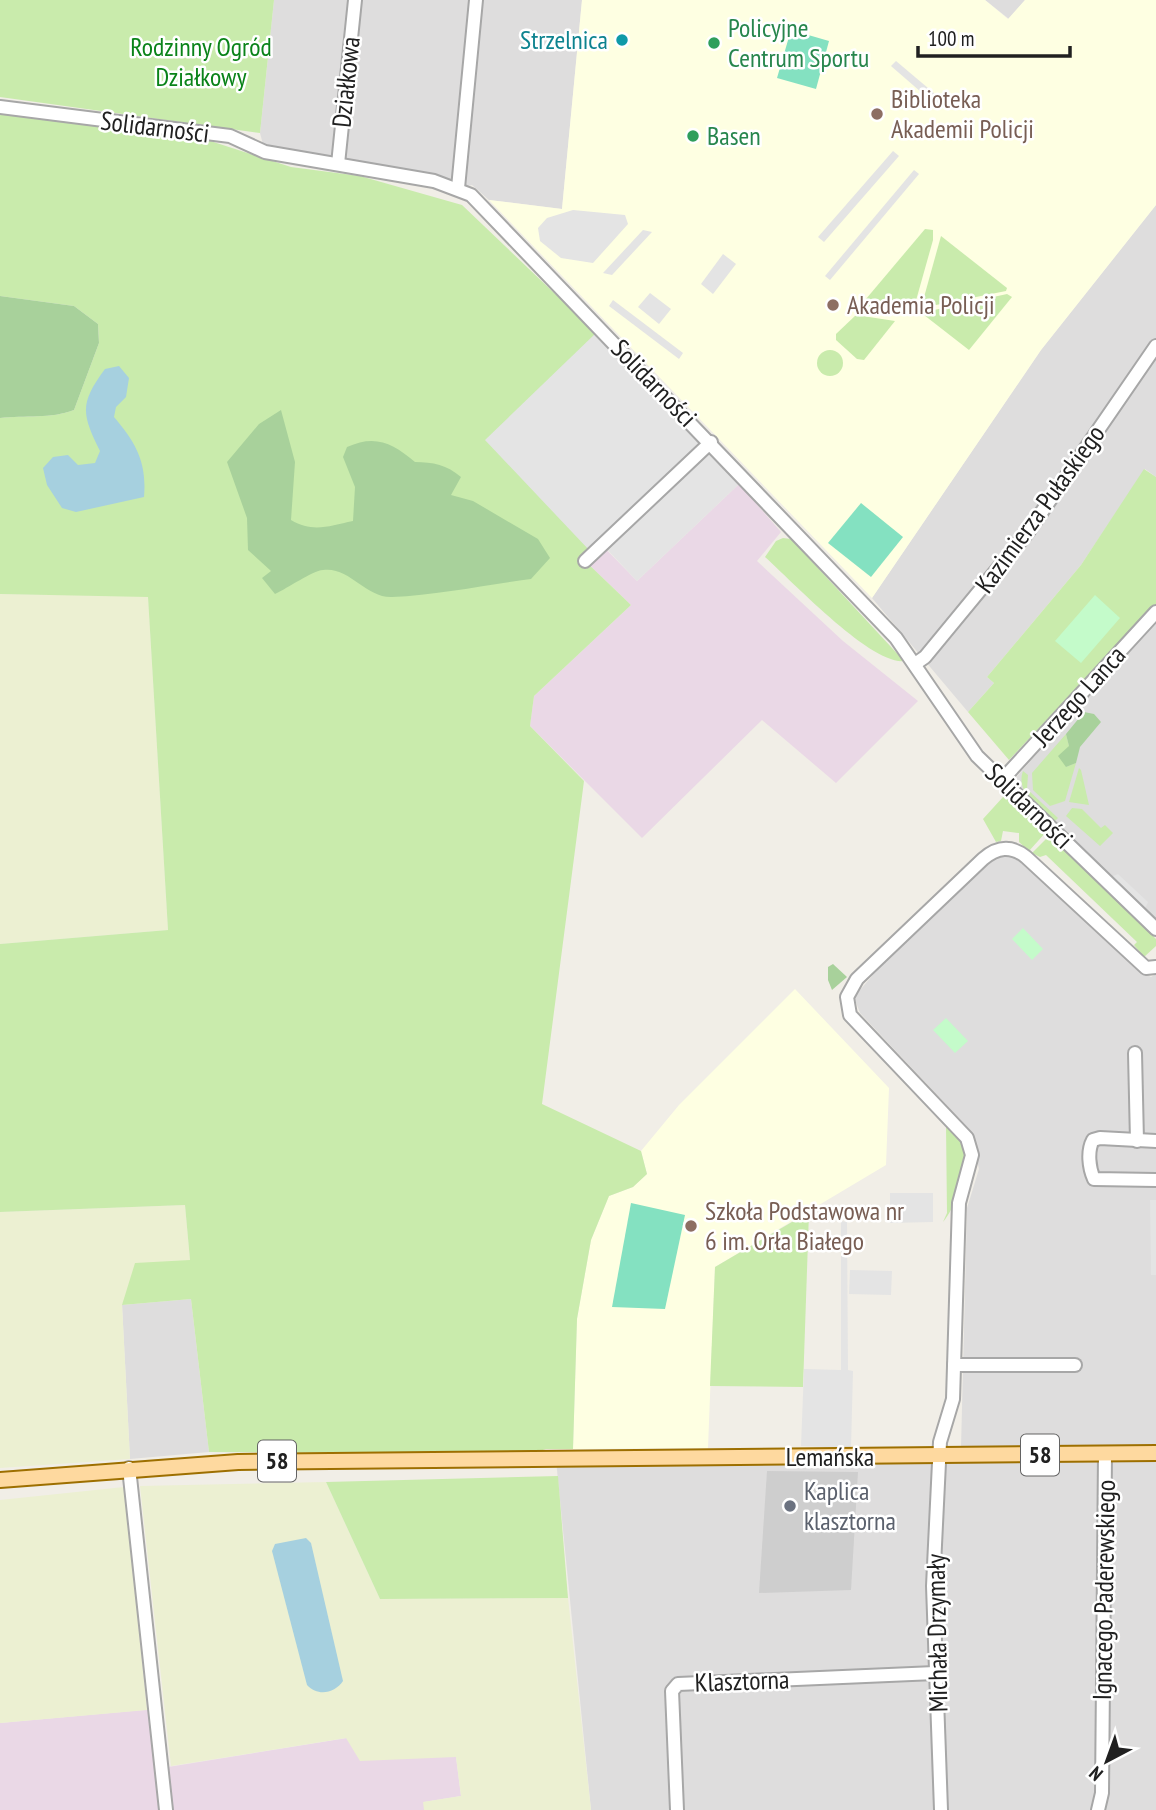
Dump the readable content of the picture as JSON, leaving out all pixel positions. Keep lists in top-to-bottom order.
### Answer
{
  "streets": {
    "main road": ["58", "Lemańska"],
    "street": [
      "Działkowa",
      "Solidarności",
      "Kazimierza Pułaskiego",
      "Jerzego Lanca",
      "Ignacego Paderewskiego",
      "Michała Drzymały",
      "Klasztorna"
    ]
  },
  "crossings": [
    ["Działkowa", "Solidarności"],
    ["Solidarności", "Kazimierza Pułaskiego"],
    ["Solidarności", "Jerzego Lanca"],
    ["58", "Lemańska"],
    ["58", "Ignacego Paderewskiego"],
    ["Lemańska", "Ignacego Paderewskiego"],
    ["Lemańska", "Michała Drzymały"],
    ["Michała Drzymały", "Klasztorna"]
  ],
  "parks": ["Rodzinny Ogród Działkowy"],
  "places": [
    "Strzelnica",
    "Policyjne Centrum Sportu",
    "Biblioteka Akademii Policji",
    "Basen",
    "Akademia Policji",
    "Szkoła Podstawowa nr 6 im. Orła Białego",
    "Kaplica klasztorna"
  ],
  "scale_bar": "100 m",
  "north": "bottom left"
}
